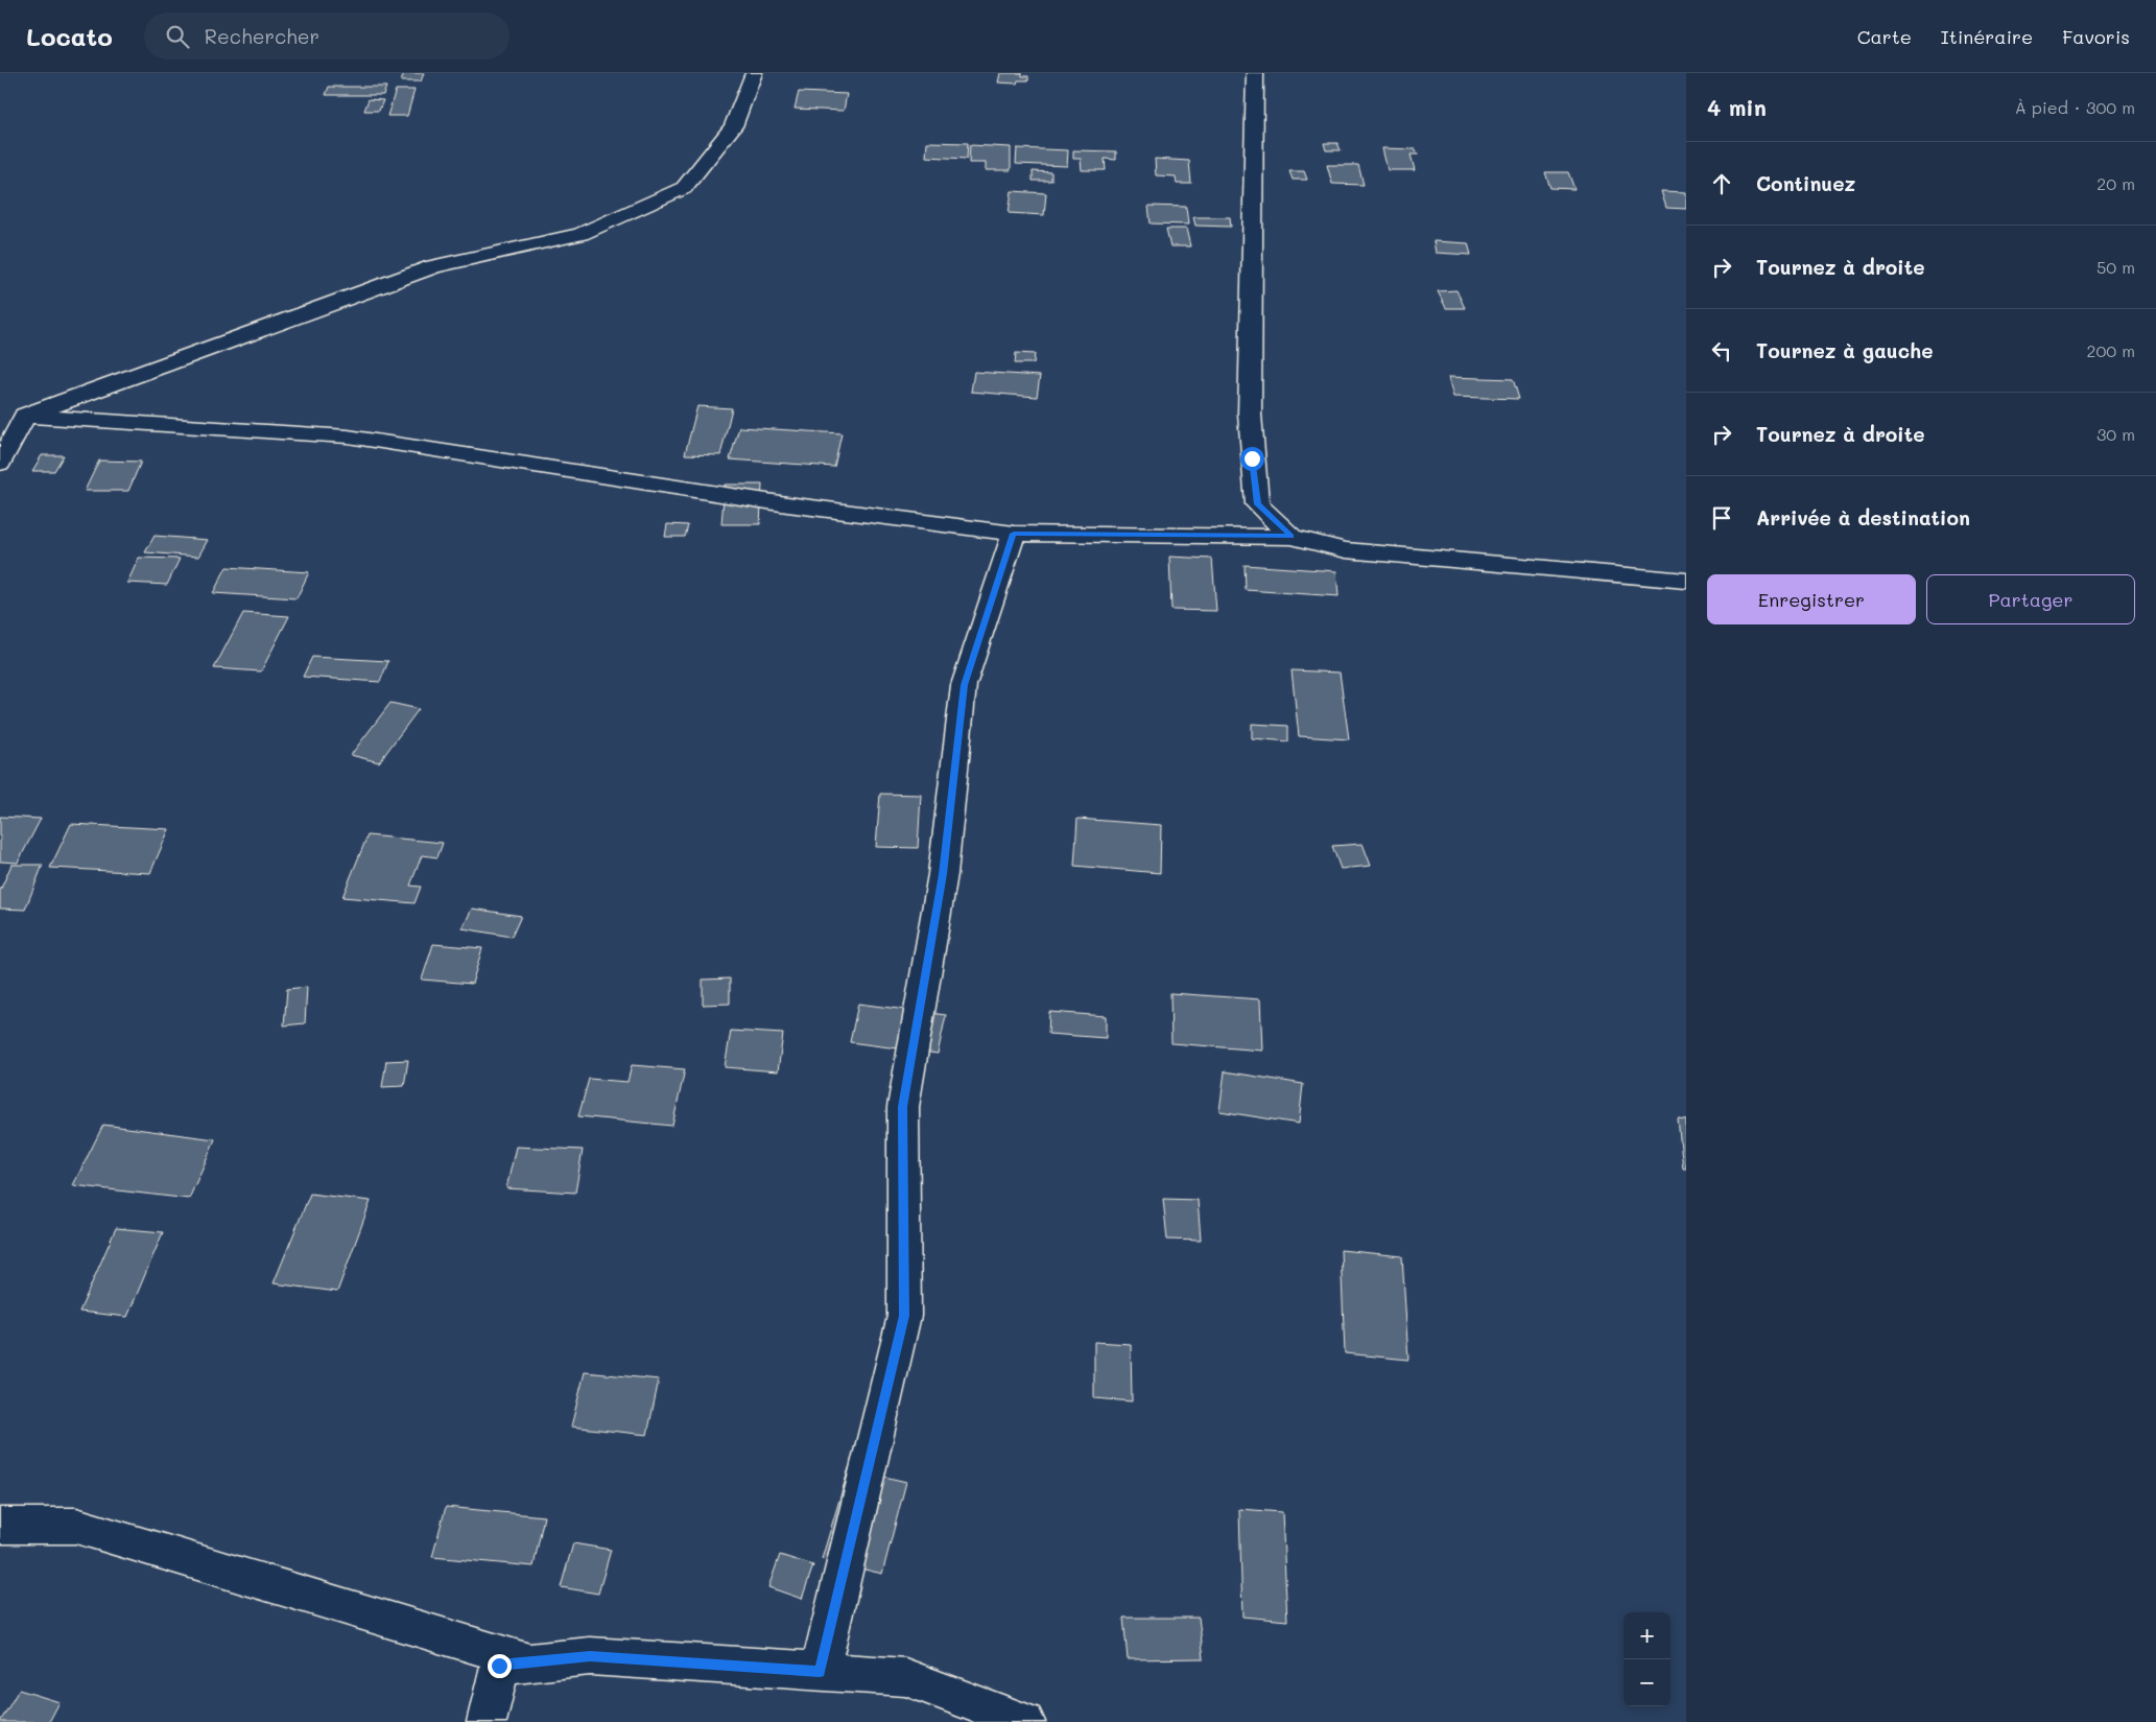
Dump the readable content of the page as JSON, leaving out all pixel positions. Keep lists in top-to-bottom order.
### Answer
{
  "page": {
    "header": "Locato",
    "search": "Rechercher",
    "nav": ["Carte", "Itinéraire", "Favoris"],
    "heading": ["4 min", "À pied · 300 m"],
    "list": [
      ["Continuez", "20 m"],
      ["Tournez à droite", "50 m"],
      ["Tournez à gauche", "200 m"],
      ["Tournez à droite", "30 m"],
      "Arrivée à destination"
    ],
    "buttons": ["Enregistrer", "Partager"],
    "map_buttons": ["+", "−"]
  }
}
